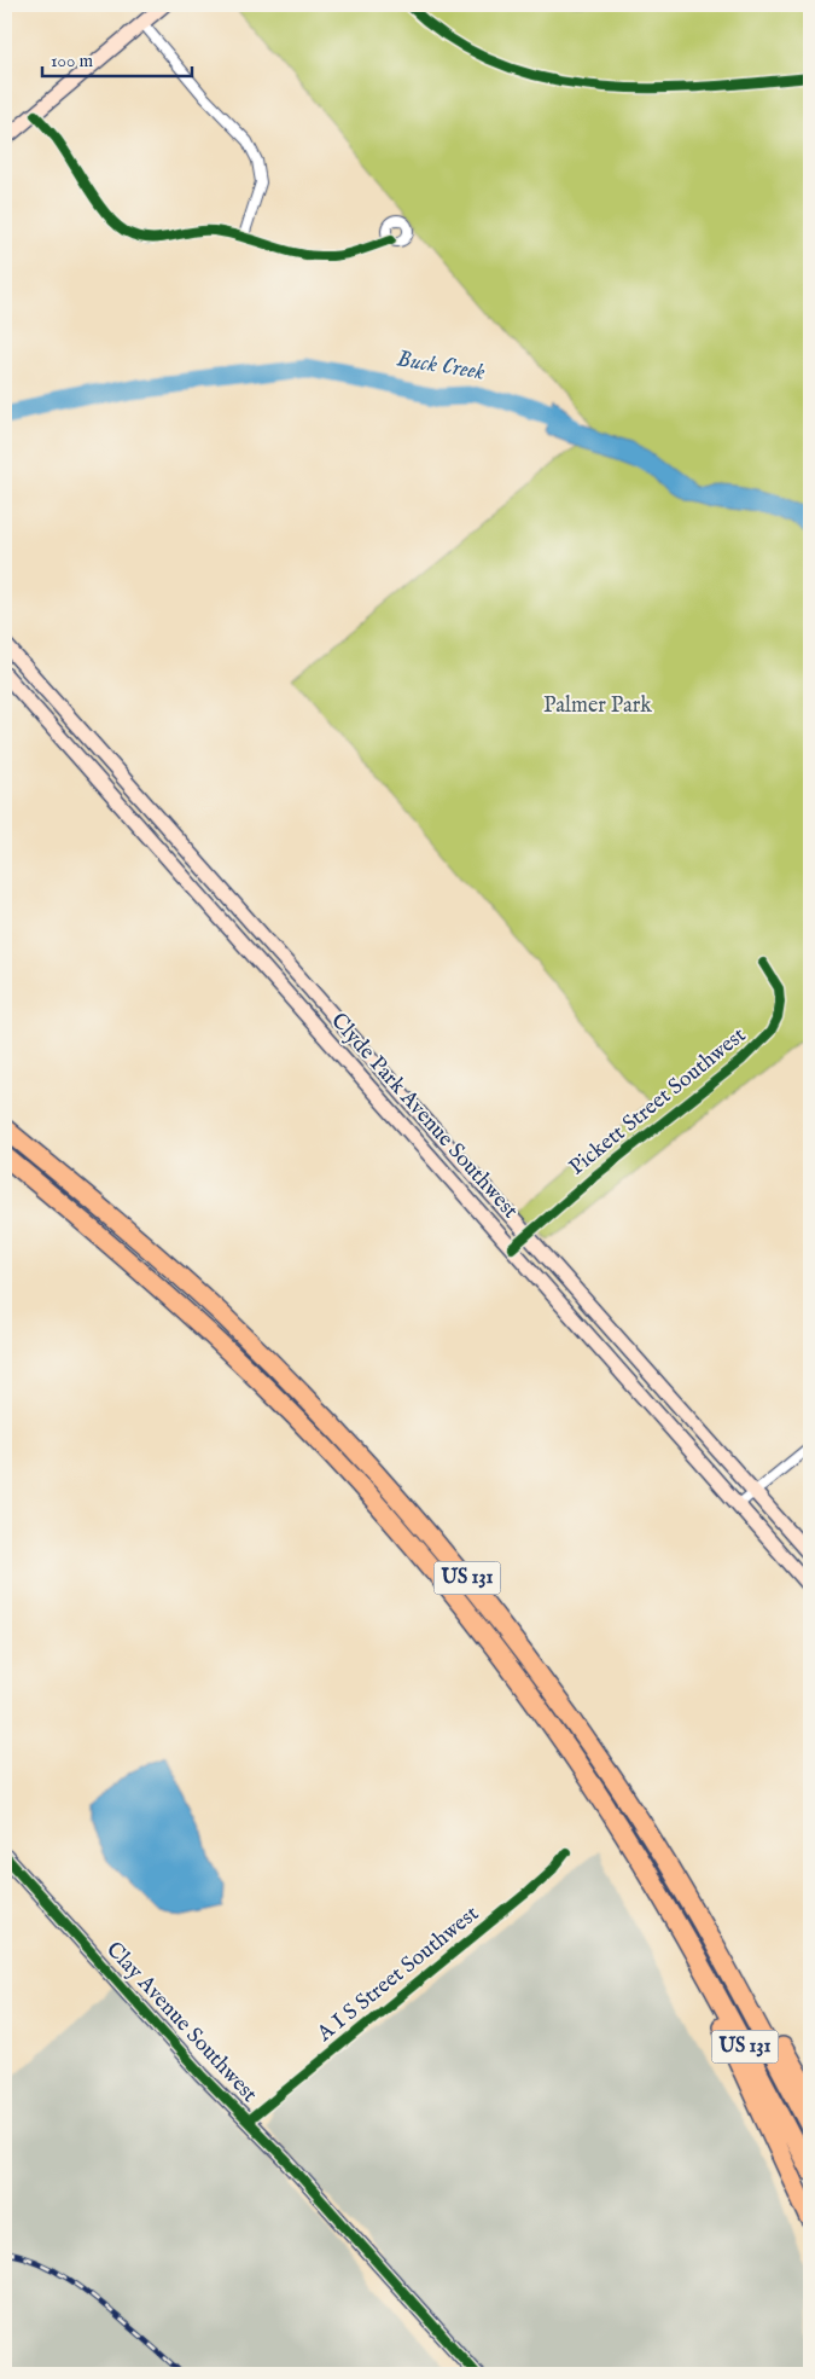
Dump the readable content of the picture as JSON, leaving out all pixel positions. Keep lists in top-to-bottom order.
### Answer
{
  "streets": {
    "highway": ["US 131"],
    "main road": ["Clyde Park Avenue Southwest", "Clay Avenue Southwest"],
    "street": ["Pickett Street Southwest", "A I S Street Southwest"]
  },
  "crossings": [
    ["Pickett Street Southwest", "Clyde Park Avenue Southwest"],
    ["A I S Street Southwest", "Clay Avenue Southwest"]
  ],
  "water": ["Buck Creek"],
  "parks": ["Palmer Park"],
  "scale_bar": "100 m"
}
